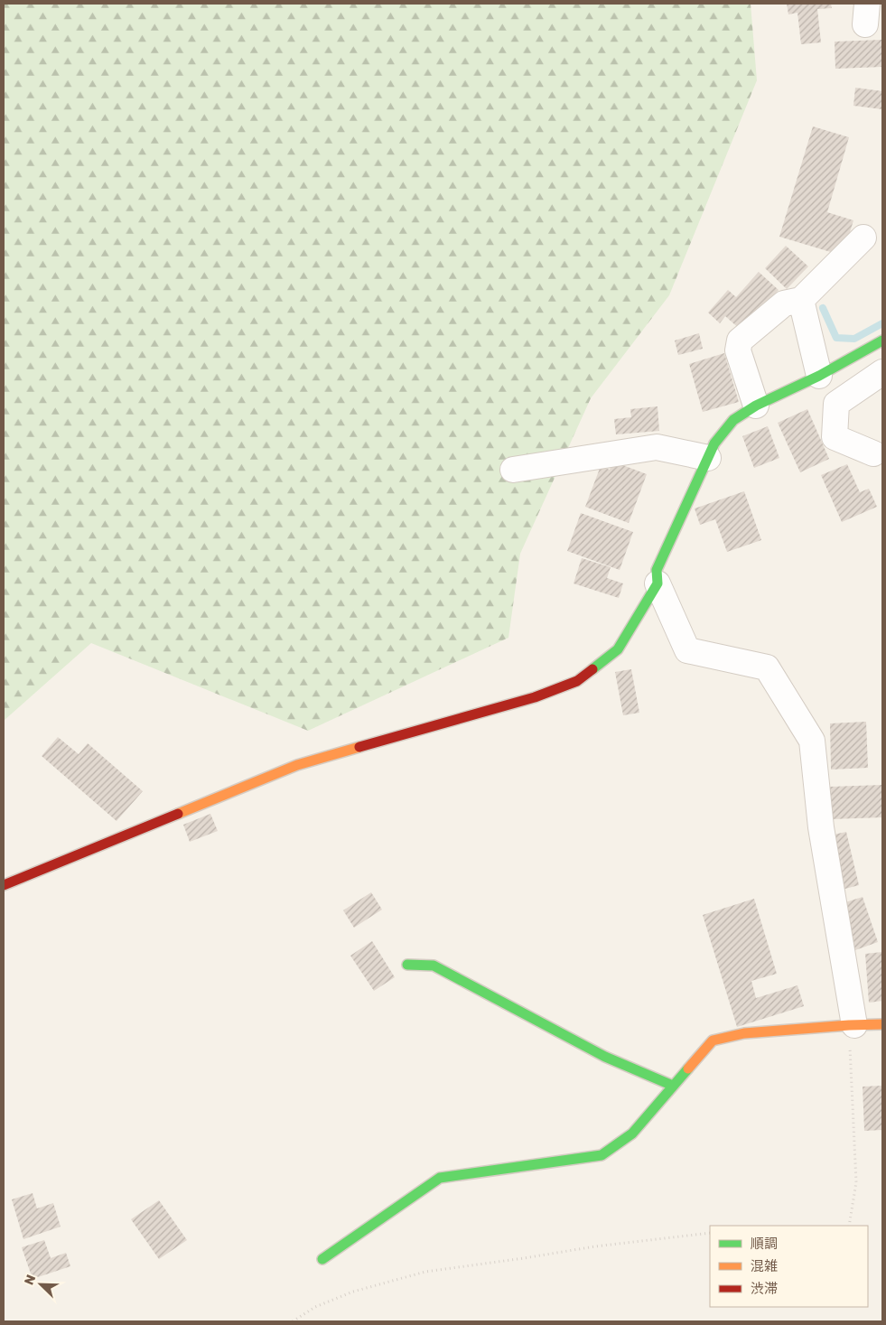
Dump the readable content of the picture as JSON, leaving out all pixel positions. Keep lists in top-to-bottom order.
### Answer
{
  "legend": ["順調", "混雑", "渋滞"],
  "north": "top left"
}
